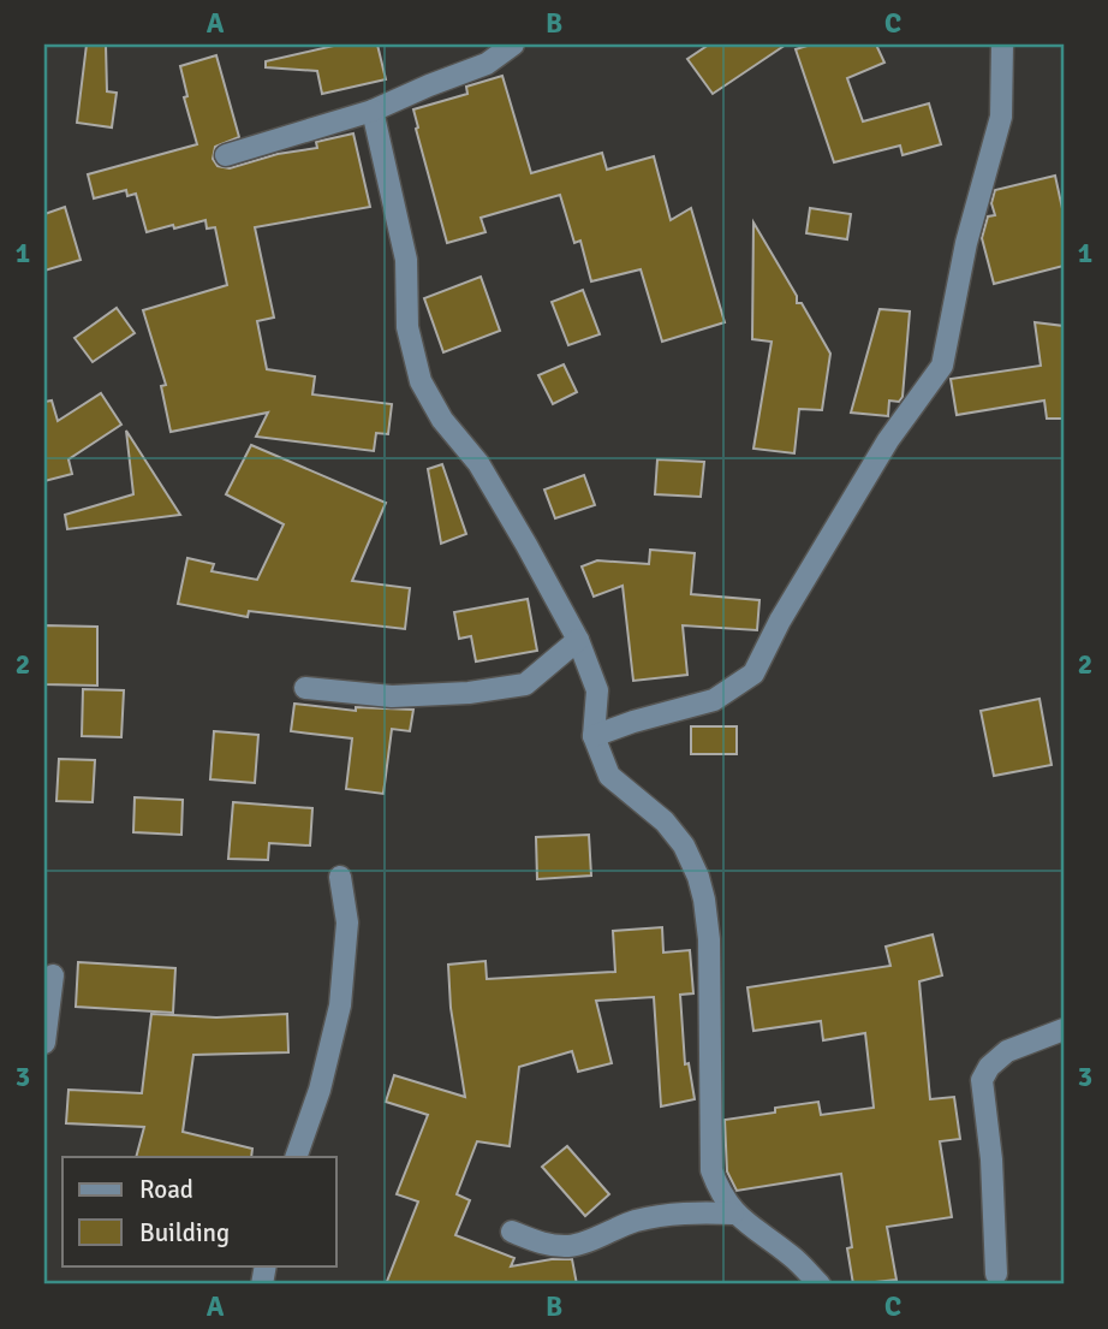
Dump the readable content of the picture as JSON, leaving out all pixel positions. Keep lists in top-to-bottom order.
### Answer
{
  "legend": ["Road", "Building"],
  "grid": {
    "columns": ["A", "B", "C"],
    "rows": ["1", "2", "3"]
  }
}
